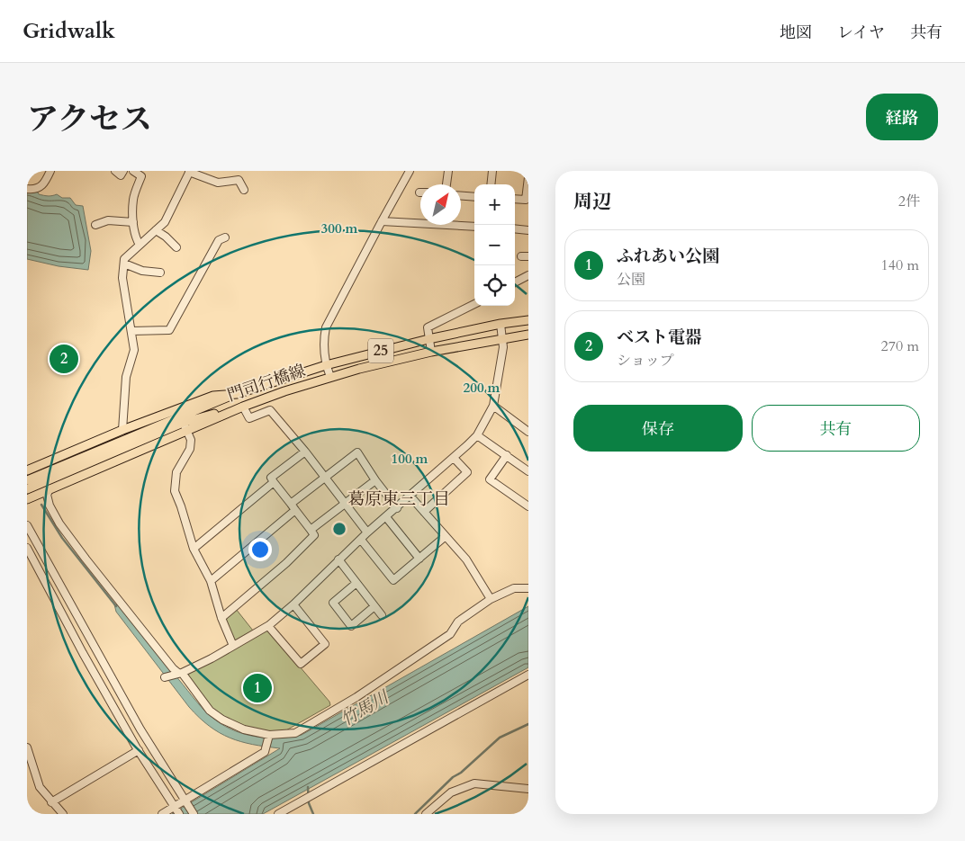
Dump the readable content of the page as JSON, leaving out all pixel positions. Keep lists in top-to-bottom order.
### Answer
{
  "streets": {
    "main road": ["25", "門司行橋線"]
  },
  "districts": ["葛原東三丁目"],
  "water": ["竹馬川"],
  "north": "top right",
  "page": {
    "header": "Gridwalk",
    "nav": ["地図", "レイヤ", "共有"],
    "title": "アクセス",
    "buttons": [
      "経路",
      ["保存", "共有"]
    ],
    "heading": ["周辺", "2件"],
    "map_buttons": ["+", "−"],
    "list": [
      {
        "mark": "1",
        "name": "ふれあい公園",
        "note": "公園",
        "value": "140 m"
      },
      {
        "mark": "2",
        "name": "ベスト電器",
        "note": "ショップ",
        "value": "270 m"
      }
    ],
    "pins": ["2", "1"]
  },
  "rings": ["300 m", "200 m", "100 m"]
}
